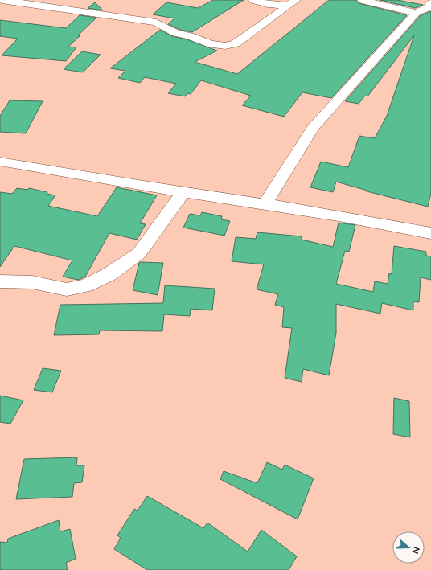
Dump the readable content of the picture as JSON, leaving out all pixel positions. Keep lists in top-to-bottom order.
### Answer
{
  "north": "right"
}
